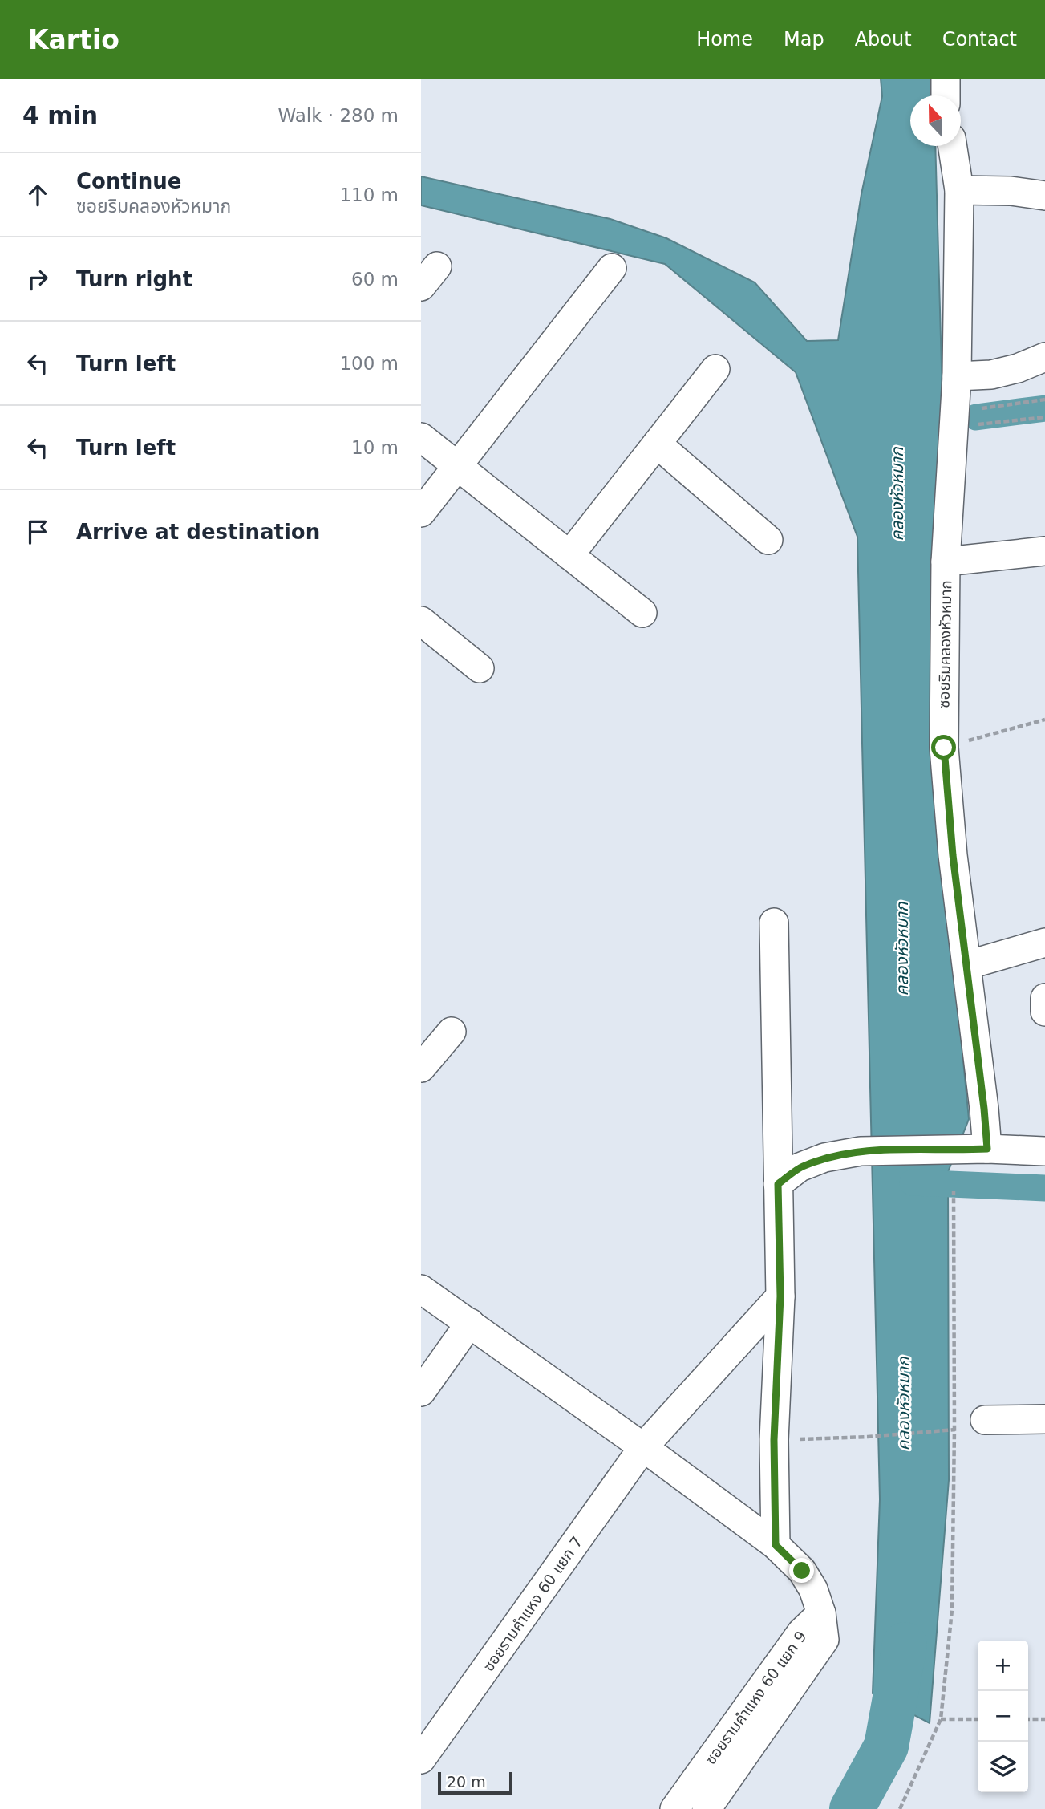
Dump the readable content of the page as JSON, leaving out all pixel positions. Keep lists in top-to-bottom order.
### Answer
{
  "streets": {
    "street": ["ซอยริมคลองหัวหมาก", "ซอยรามคำแหง 60 แยก 7", "ซอยรามคำแหง 60 แยก 9"]
  },
  "water": ["คลองหัวหมาก"],
  "scale_bar": "20 m",
  "north": "top",
  "page": {
    "header": "Kartio",
    "nav": [
      "Home",
      "Map",
      "About",
      "Contact"
    ],
    "heading": ["4 min", "Walk · 280 m"],
    "list": [
      ["Continue", "ซอยริมคลองหัวหมาก", "110 m"],
      ["Turn right", "60 m"],
      ["Turn left", "100 m"],
      ["Turn left", "10 m"],
      "Arrive at destination"
    ],
    "map_buttons": ["+", "−"],
    "scale": "20 m"
  }
}
